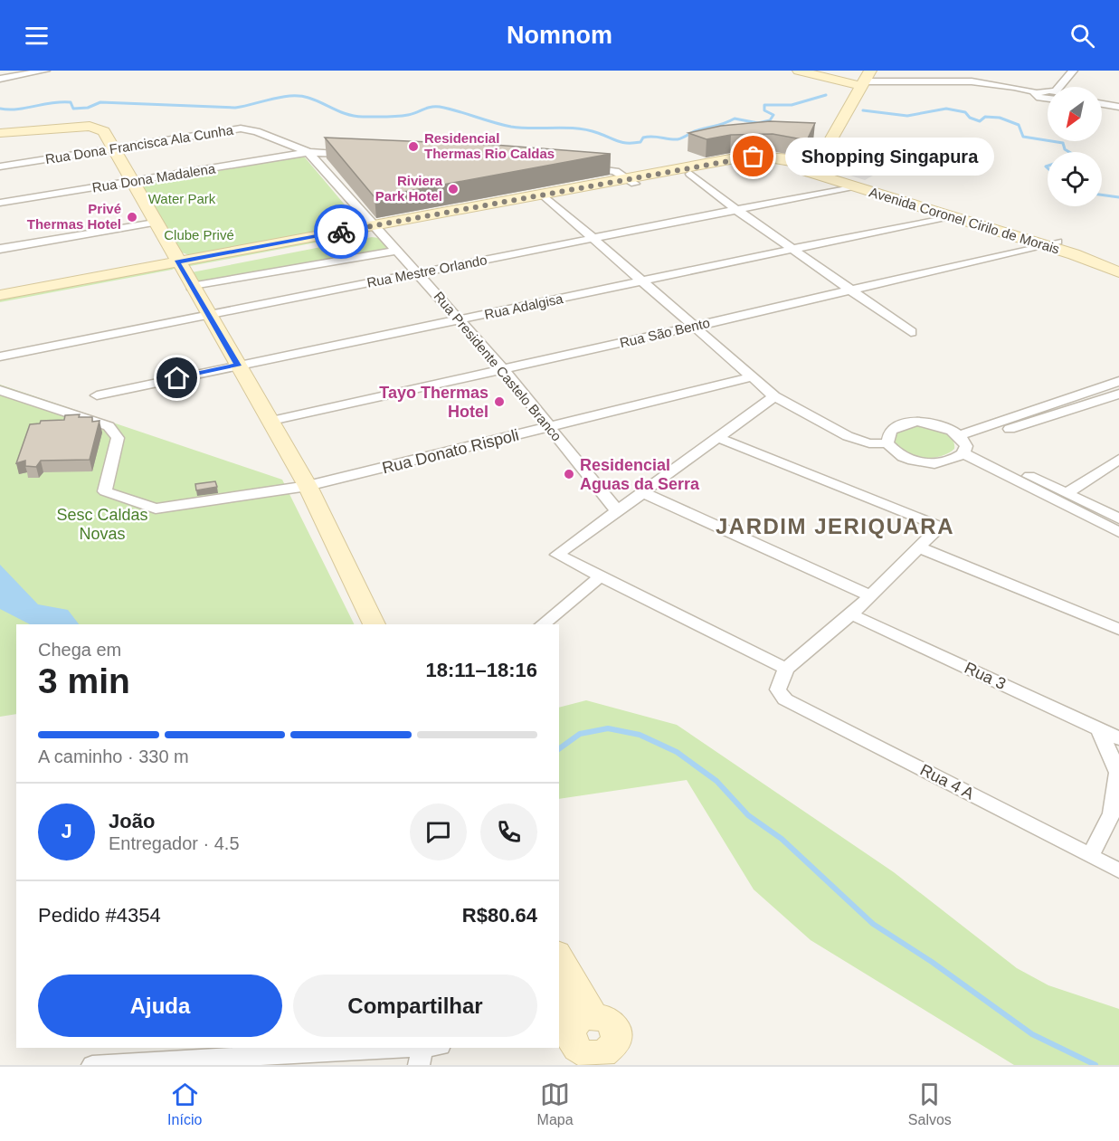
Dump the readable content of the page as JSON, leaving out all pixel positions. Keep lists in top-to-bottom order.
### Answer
{
  "streets": {
    "main road": ["Avenida Coronel Cirilo de Morais"],
    "street": [
      "Rua Dona Francisca Ala Cunha",
      "Rua Dona Madalena",
      "Rua Mestre Orlando",
      "Rua Adalgisa",
      "Rua São Bento",
      "Rua Presidente Castelo Branco",
      "Rua Donato Rispoli",
      "Rua 3",
      "Rua 4 A"
    ]
  },
  "crossings": [
    ["Rua Dona Francisca Ala Cunha", "Rua Dona Madalena"],
    ["Rua Dona Francisca Ala Cunha", "Rua Presidente Castelo Branco"],
    ["Rua Dona Madalena", "Rua Presidente Castelo Branco"],
    ["Avenida Coronel Cirilo de Morais", "Rua Mestre Orlando"],
    ["Avenida Coronel Cirilo de Morais", "Rua Adalgisa"],
    ["Avenida Coronel Cirilo de Morais", "Rua São Bento"],
    ["Avenida Coronel Cirilo de Morais", "Rua Presidente Castelo Branco"],
    ["Rua Mestre Orlando", "Rua Presidente Castelo Branco"],
    ["Rua Adalgisa", "Rua Presidente Castelo Branco"],
    ["Rua São Bento", "Rua Presidente Castelo Branco"],
    ["Rua Presidente Castelo Branco", "Rua Donato Rispoli"]
  ],
  "districts": ["JARDIM JERIQUARA"],
  "parks": ["Water Park", "Clube Privé", "Sesc Caldas Novas"],
  "places": [
    "Residencial Thermas Rio Caldas",
    "Shopping Singapura",
    "Riviera Park Hotel",
    "Privé Thermas Hotel",
    "Tayo Thermas Hotel",
    "Residencial Aguas da Serra"
  ],
  "north": "bottom left",
  "page": {
    "header": "Nomnom",
    "bubble": "Shopping Singapura",
    "heading": ["3 min", "Chega em", "18:11–18:16"],
    "panel": [
      "João",
      "Entregador · 4.5",
      "Pedido #4354",
      "R$80.64"
    ],
    "bar": "A caminho · 330 m",
    "round": "J",
    "buttons": ["Ajuda", "Compartilhar"],
    "tabs": ["Início", "Mapa", "Salvos"]
  }
}
